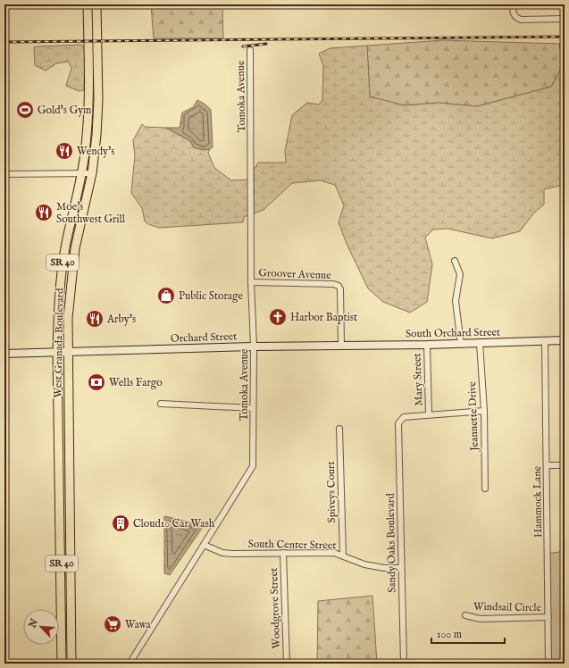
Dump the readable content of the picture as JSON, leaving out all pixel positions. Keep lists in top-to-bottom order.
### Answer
{
  "streets": {
    "main road": ["SR 40", "West Granada Boulevard"],
    "street": [
      "Tomoka Avenue",
      "Groover Avenue",
      "South Orchard Street",
      "Orchard Street",
      "Mary Street",
      "Jeannette Drive",
      "Spiveys Court",
      "Hammock Lane",
      "Sandy Oaks Boulevard",
      "South Center Street",
      "Windsail Circle",
      "Woodgrove Street"
    ]
  },
  "crossings": [
    ["Tomoka Avenue", "Groover Avenue"],
    ["Tomoka Avenue", "Orchard Street"],
    ["Tomoka Avenue", "South Center Street"],
    ["Groover Avenue", "South Orchard Street"],
    ["Groover Avenue", "Orchard Street"],
    ["South Orchard Street", "Orchard Street"],
    ["South Orchard Street", "Mary Street"],
    ["South Orchard Street", "Jeannette Drive"],
    ["South Orchard Street", "Hammock Lane"],
    ["Orchard Street", "West Granada Boulevard"],
    ["Mary Street", "Sandy Oaks Boulevard"],
    ["Spiveys Court", "South Center Street"],
    ["Hammock Lane", "Windsail Circle"],
    ["Sandy Oaks Boulevard", "South Center Street"],
    ["South Center Street", "Woodgrove Street"]
  ],
  "places": {
    "sports": ["Gold's Gym"],
    "restaurant": ["Wendy's", "Moe's Southwest Grill", "Arby's"],
    "shop": ["Public Storage"],
    "church": ["Harbor Baptist"],
    "bank": ["Wells Fargo"],
    "building": ["Cloud10 Car Wash"],
    "supermarket": ["Wawa"]
  },
  "scale_bar": "100 m",
  "north": "top left"
}
